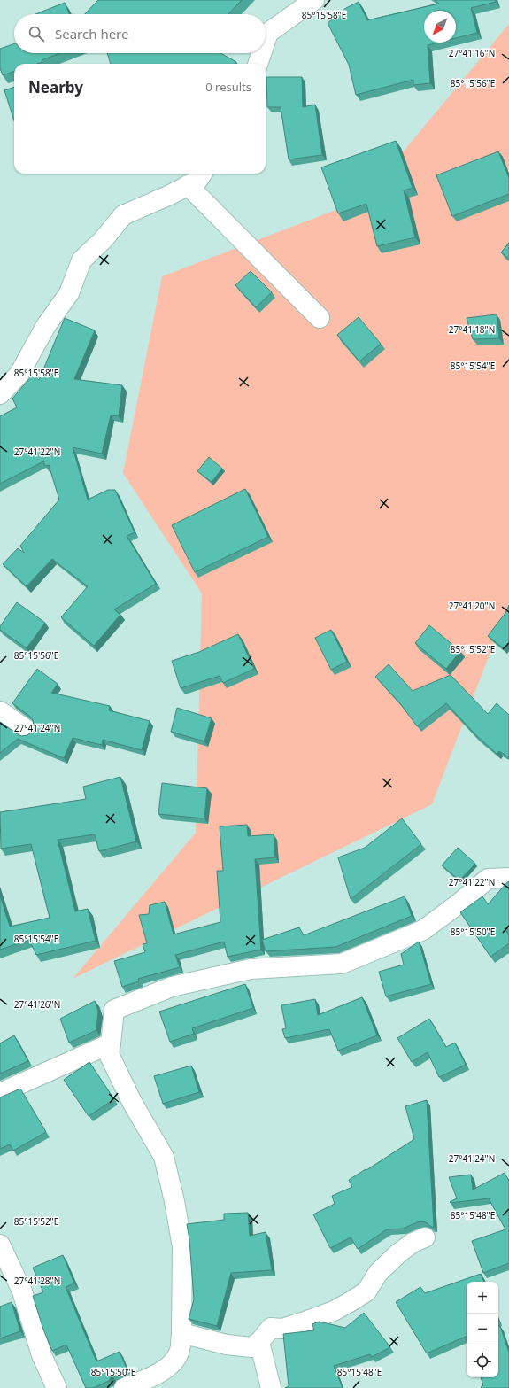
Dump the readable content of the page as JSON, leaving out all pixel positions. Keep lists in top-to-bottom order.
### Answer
{
  "north": "bottom left",
  "page": {
    "search": "Search here",
    "heading": ["Nearby", "0 results"],
    "map_buttons": ["+", "−"]
  },
  "coordinates": [
    "85°15'58\"E",
    "27°41'16\"N",
    "85°15'56\"E",
    "27°41'18\"N",
    "85°15'54\"E",
    "27°41'22\"N",
    "27°41'20\"N",
    "85°15'52\"E",
    "27°41'24\"N",
    "85°15'50\"E",
    "27°41'26\"N",
    "85°15'48\"E",
    "27°41'28\"N"
  ]
}
